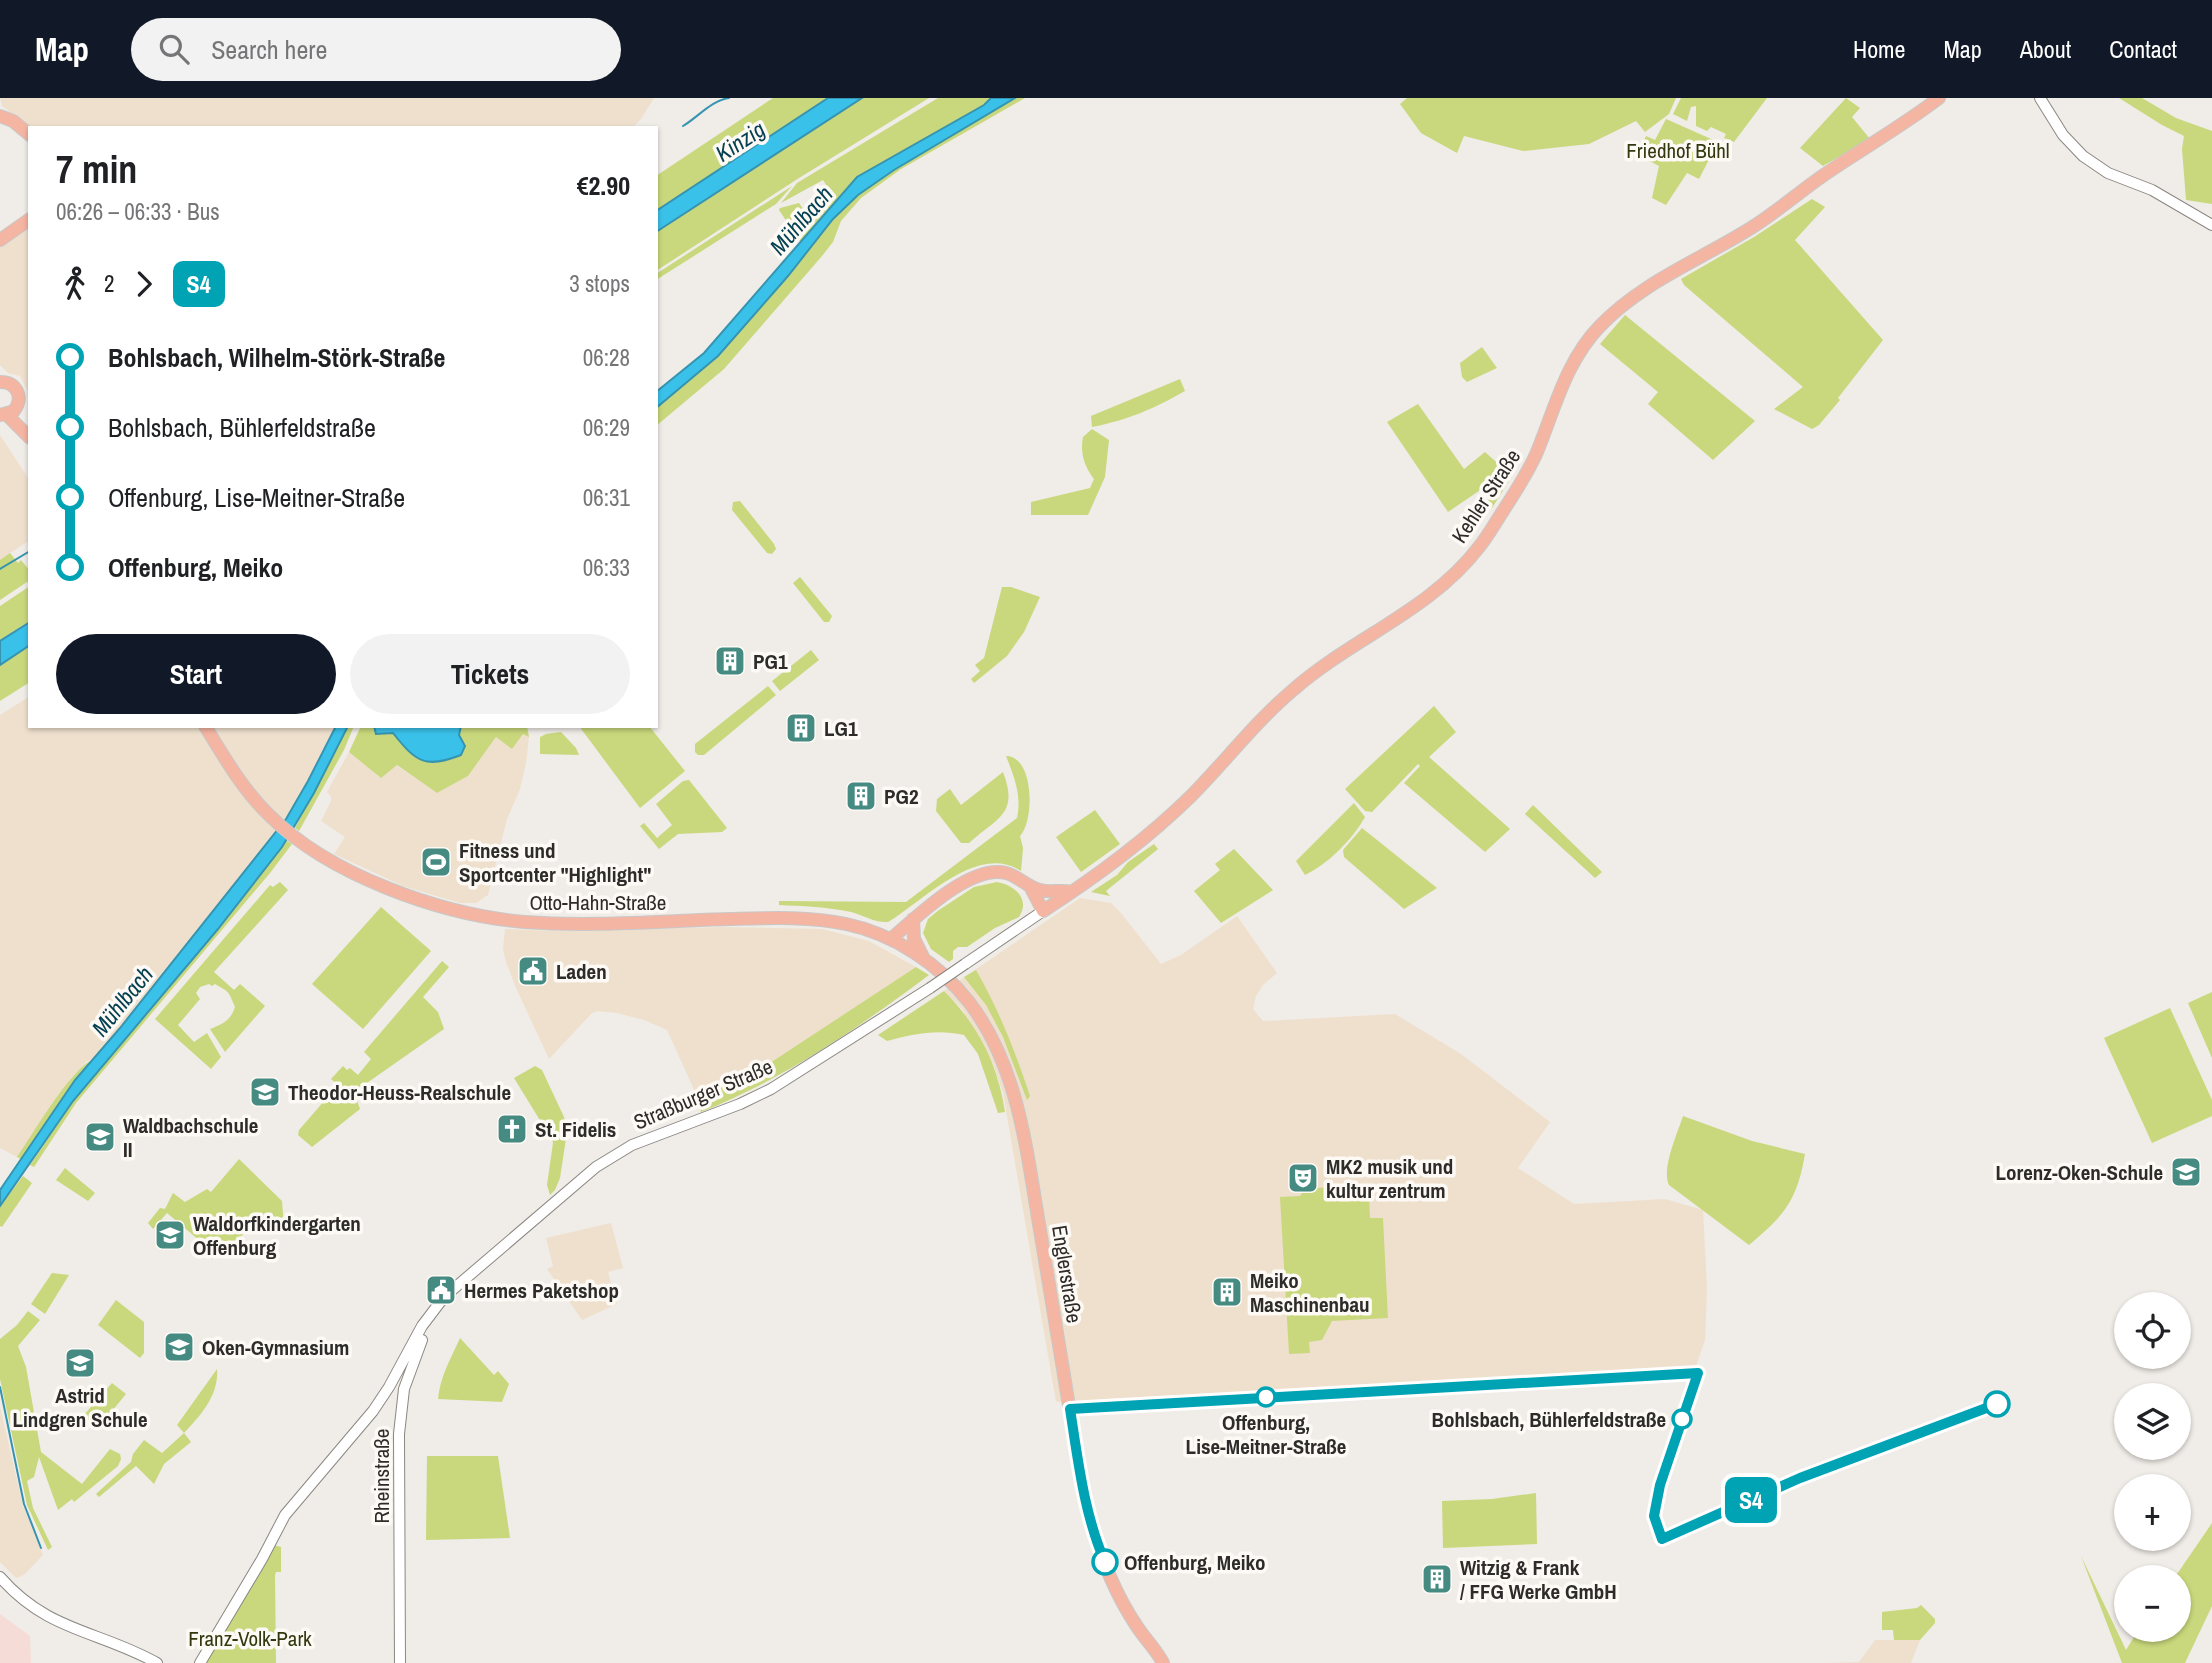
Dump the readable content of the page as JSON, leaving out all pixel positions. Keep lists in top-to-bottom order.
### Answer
{
  "streets": {
    "main road": [
      "Kehler Straße",
      "Otto-Hahn-Straße",
      "Straßburger Straße",
      "Englerstraße",
      "Rheinstraße"
    ]
  },
  "crossings": [
    ["Kehler Straße", "Straßburger Straße"],
    ["Otto-Hahn-Straße", "Englerstraße"],
    ["Straßburger Straße", "Rheinstraße"]
  ],
  "water": ["Kinzig", "Mühlbach"],
  "parks": ["Friedhof Bühl", "Franz-Volk-Park"],
  "places": {
    "building": [
      "PG1",
      "LG1",
      "PG2",
      "Meiko Maschinenbau",
      "Witzig & Frank / FFG Werke GmbH"
    ],
    "sports": ["Fitness und Sportcenter \"Highlight\""],
    "public building": ["Laden", "Hermes Paketshop"],
    "school or university": [
      "Theodor-Heuss-Realschule",
      "Waldbachschule II",
      "Lorenz-Oken-Schule",
      "Waldorfkindergarten Offenburg",
      "Oken-Gymnasium",
      "Astrid Lindgren Schule"
    ],
    "church": ["St. Fidelis"],
    "theatre": ["MK2 musik und kultur zentrum"],
    "other": ["Offenburg, Lise-Meitner-Straße", "Bohlsbach, Bühlerfeldstraße", "Offenburg, Meiko"]
  },
  "lines": ["bus line S4"],
  "page": {
    "header": "Map",
    "search": "Search here",
    "nav": [
      "Home",
      "Map",
      "About",
      "Contact"
    ],
    "on_map": "S4",
    "heading": ["7 min", "06:26 – 06:33 · Bus", "€2.90"],
    "legs": ["2", "S4", "3 stops"],
    "list": [
      {
        "name": "Bohlsbach, Wilhelm-Störk-Straße",
        "value": "06:28"
      },
      {
        "name": "Bohlsbach, Bühlerfeldstraße",
        "value": "06:29"
      },
      {
        "name": "Offenburg, Lise-Meitner-Straße",
        "value": "06:31"
      },
      {
        "name": "Offenburg, Meiko",
        "value": "06:33"
      }
    ],
    "buttons": ["Start", "Tickets"],
    "map_buttons": ["+", "−"]
  }
}
